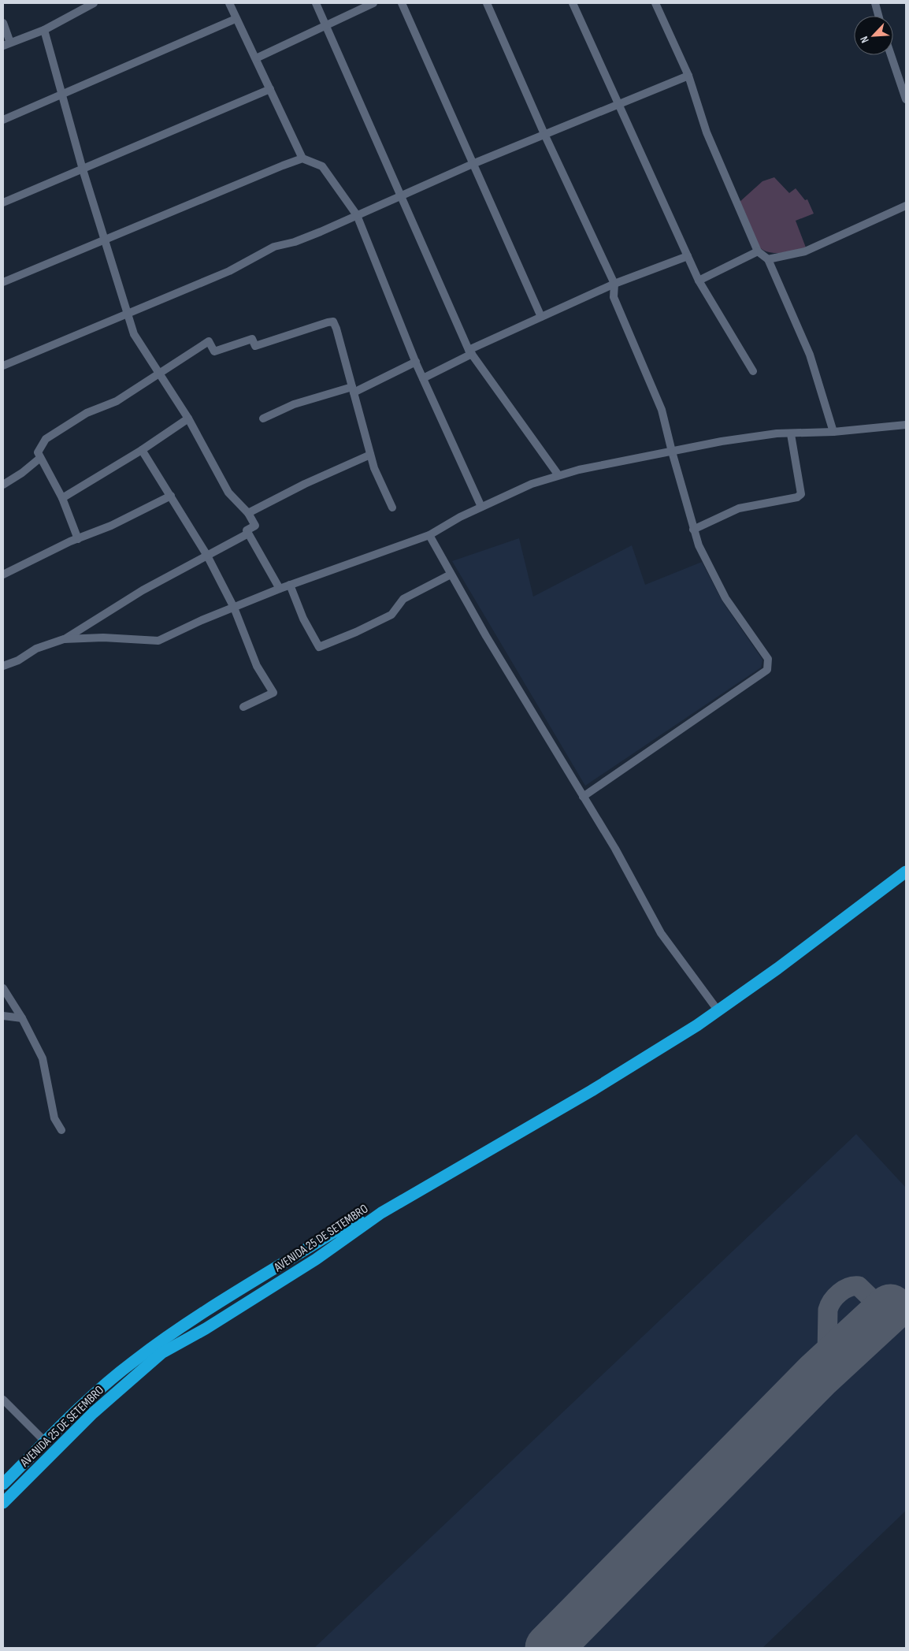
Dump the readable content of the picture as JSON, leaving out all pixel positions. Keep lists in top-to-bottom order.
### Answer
{
  "streets": {
    "highway": ["AVENIDA 25 DE SETEMBRO"]
  },
  "north": "bottom left"
}
